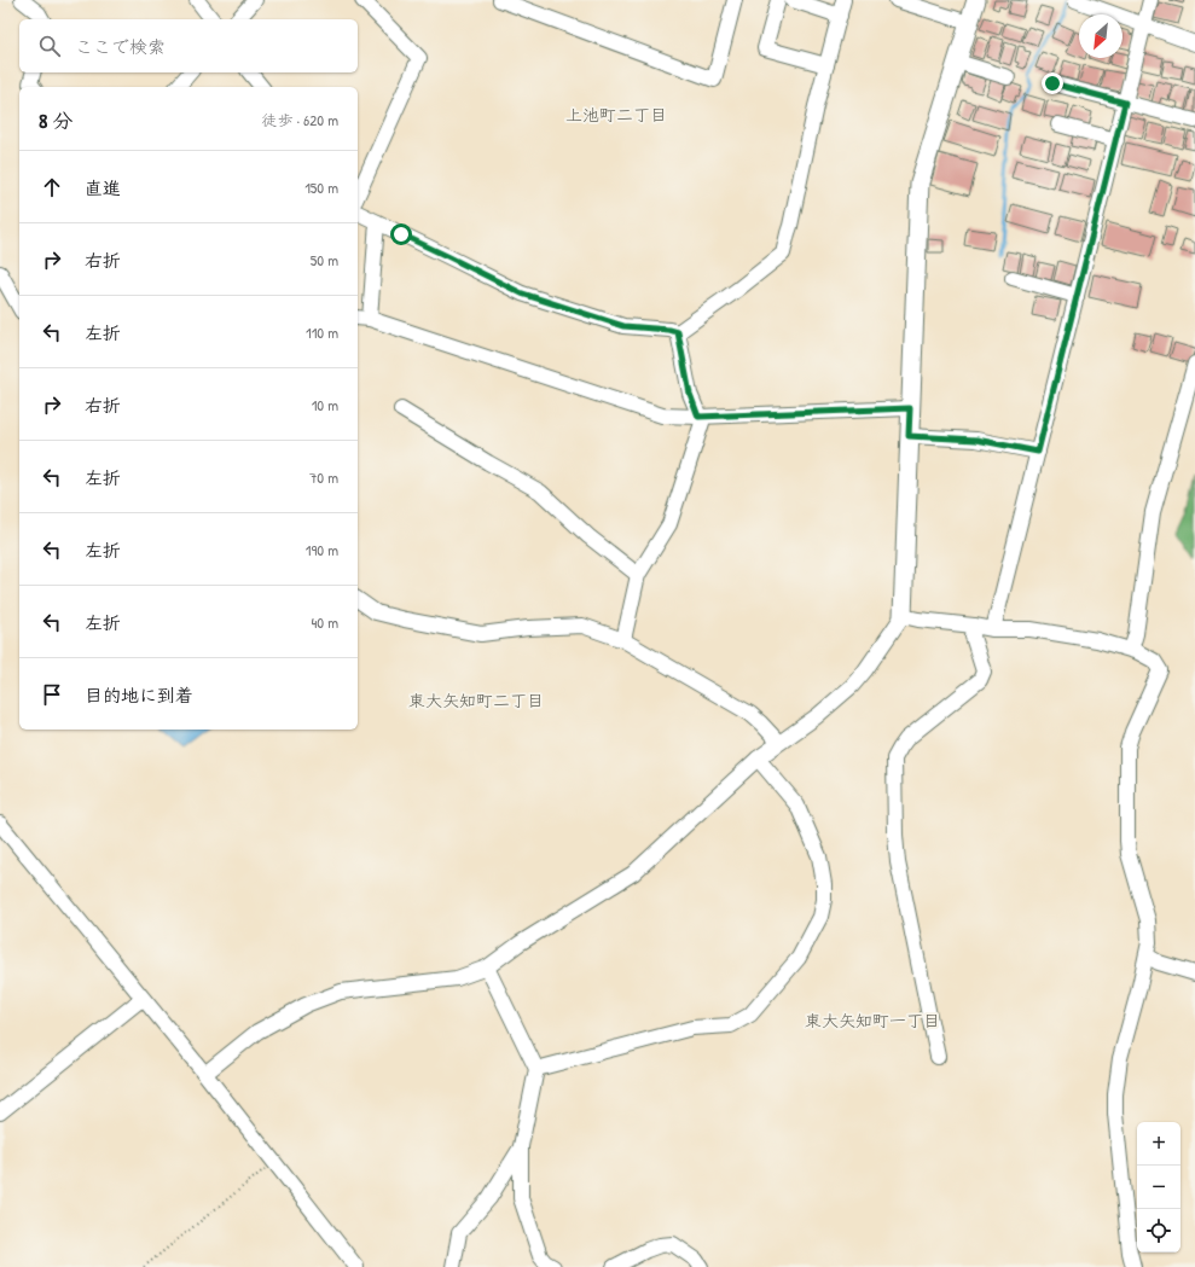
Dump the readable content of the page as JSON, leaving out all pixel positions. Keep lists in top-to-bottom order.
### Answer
{
  "districts": ["上池町二丁目", "東大矢知町二丁目", "東大矢知町一丁目"],
  "north": "bottom left",
  "page": {
    "search": "ここで検索",
    "heading": ["8 分", "徒歩 · 620 m"],
    "list": [
      ["直進", "150 m"],
      ["右折", "50 m"],
      ["左折", "110 m"],
      ["右折", "10 m"],
      ["左折", "70 m"],
      ["左折", "190 m"],
      ["左折", "40 m"],
      "目的地に到着"
    ],
    "map_buttons": ["+", "−"]
  }
}
